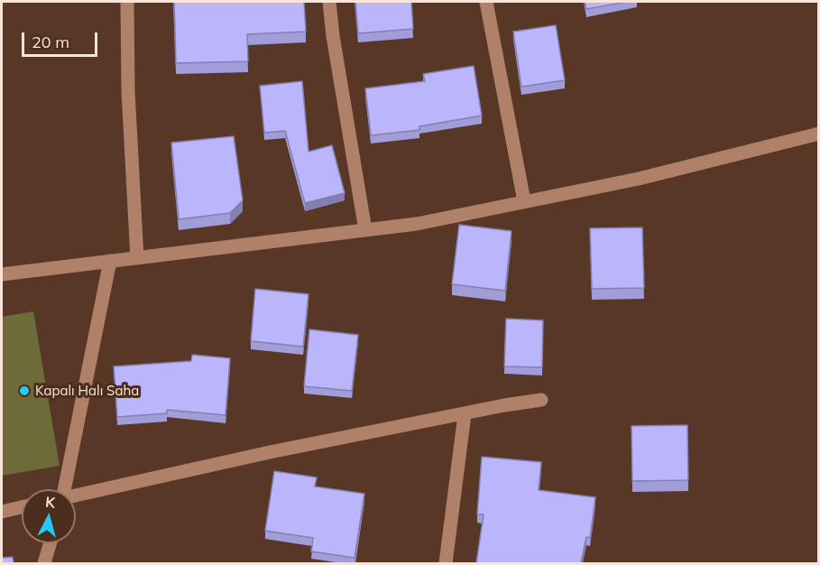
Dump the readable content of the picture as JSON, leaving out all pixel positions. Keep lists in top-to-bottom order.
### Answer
{
  "places": ["Kapalı Halı Saha"],
  "scale_bar": "20 m",
  "north": "top"
}
